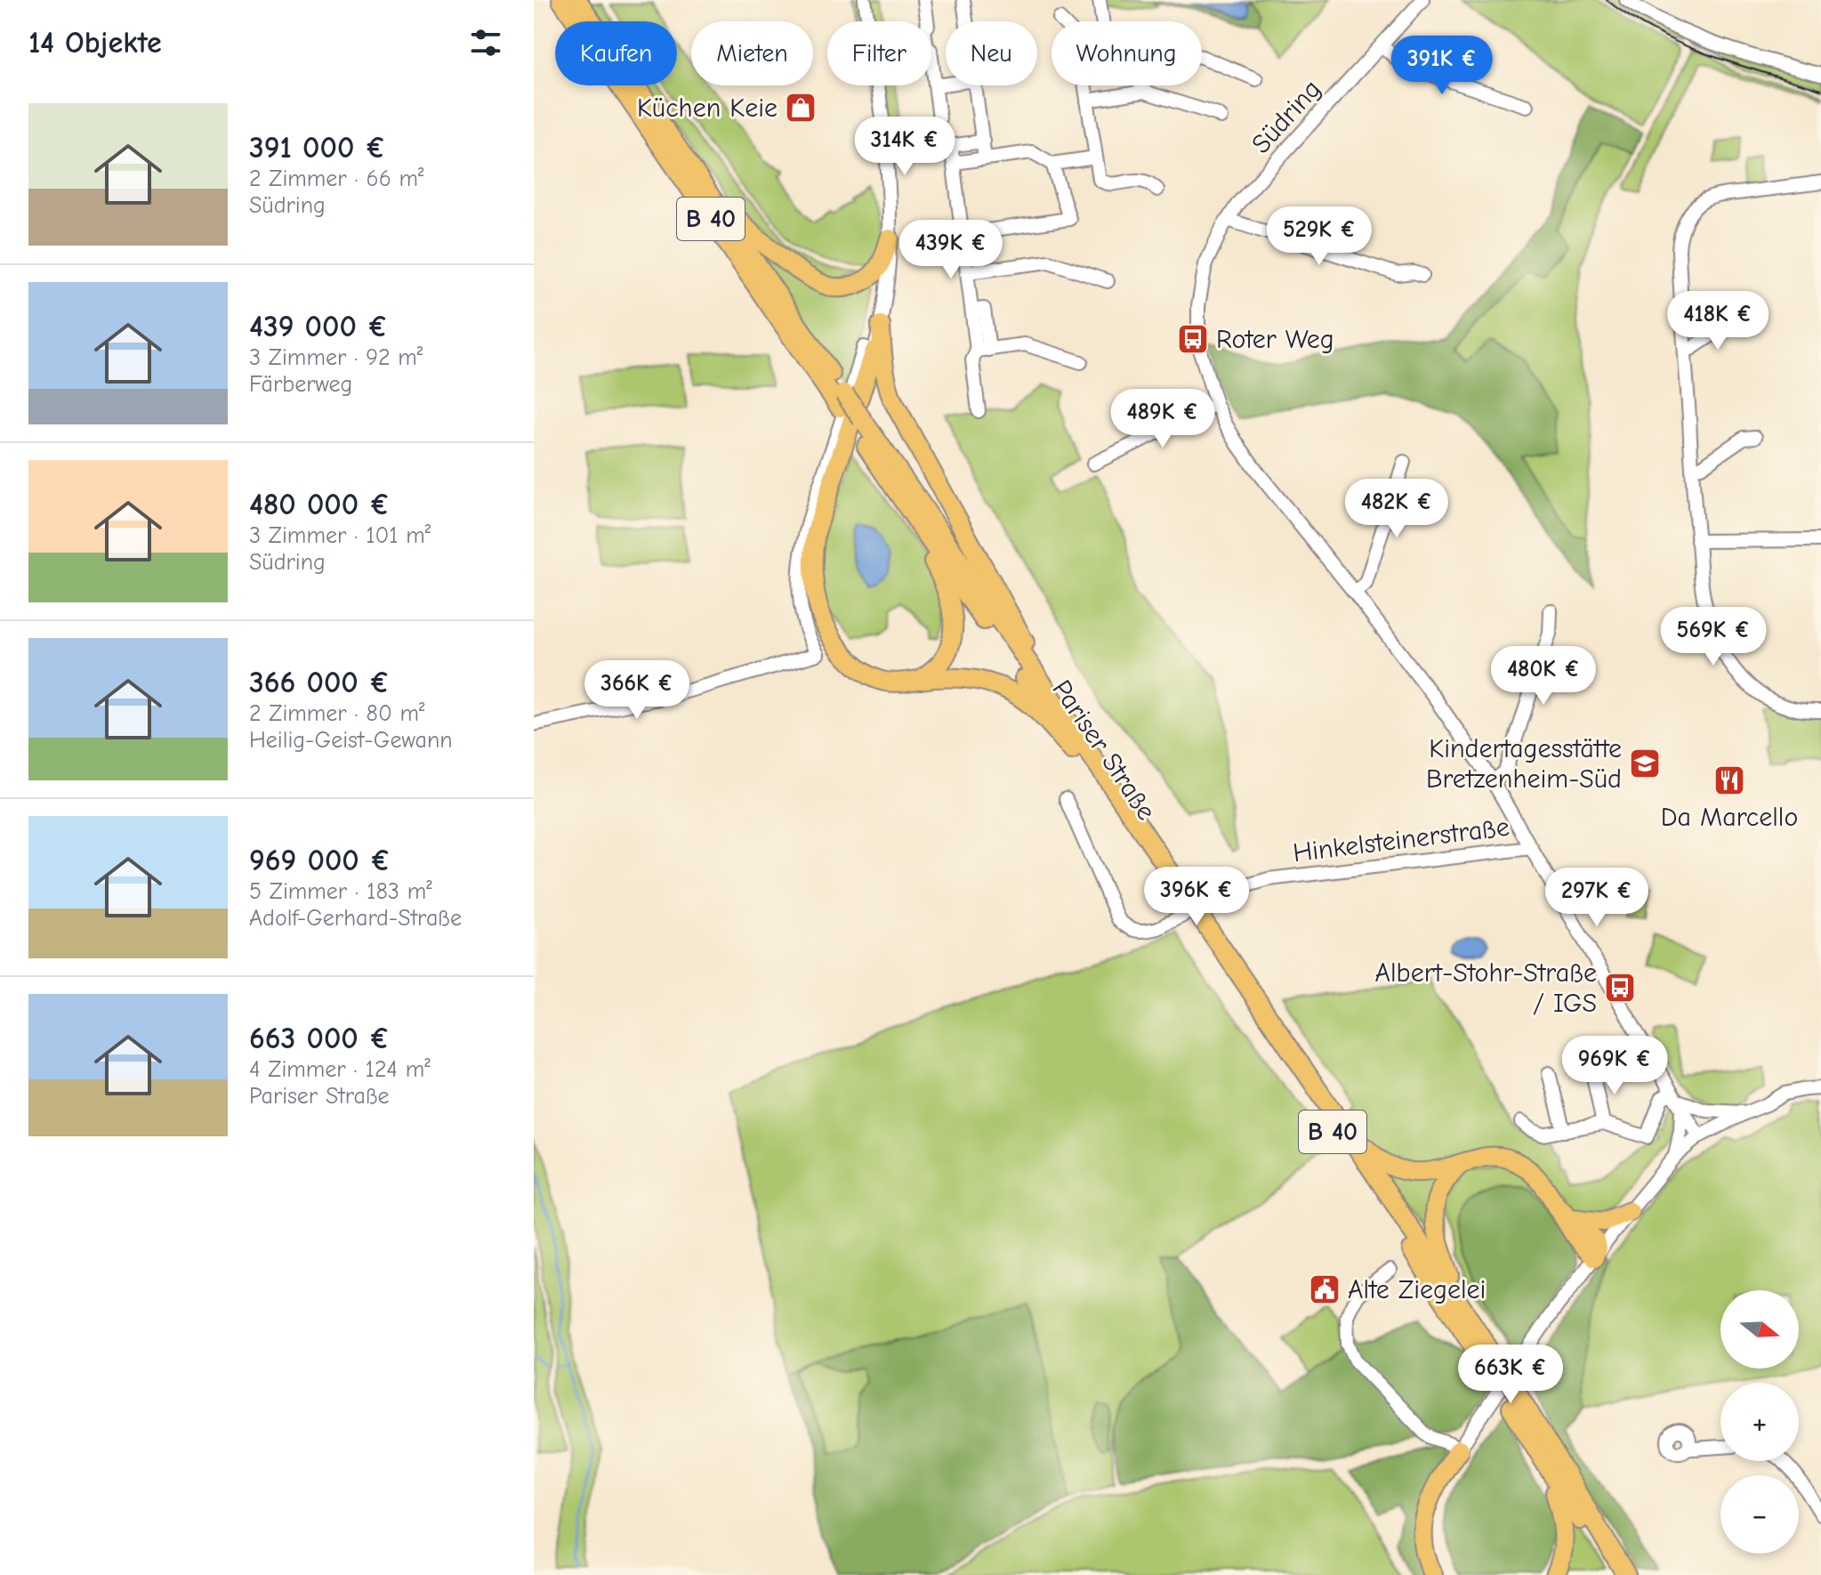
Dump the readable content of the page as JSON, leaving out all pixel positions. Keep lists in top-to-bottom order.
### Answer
{
  "streets": {
    "highway": ["B 40", "Pariser Straße"],
    "street": ["Südring", "Hinkelsteinerstraße"]
  },
  "crossings": [
    ["Südring", "Hinkelsteinerstraße"],
    ["B 40", "Pariser Straße"]
  ],
  "places": {
    "shop": ["Küchen Keie"],
    "bus stop": ["Roter Weg", "Albert-Stohr-Straße / IGS"],
    "school or university": ["Kindertagesstätte Bretzenheim-Süd"],
    "restaurant": ["Da Marcello"],
    "public building": ["Alte Ziegelei"]
  },
  "north": "right",
  "page": {
    "heading": "14 Objekte",
    "chip": [
      "Kaufen",
      "Mieten",
      "Filter",
      "Neu",
      "Wohnung"
    ],
    "price": [
      "391K €",
      "314K €",
      "529K €",
      "439K €",
      "418K €",
      "489K €",
      "482K €",
      "569K €",
      "480K €",
      "366K €",
      "396K €",
      "297K €",
      "969K €",
      "663K €"
    ],
    "list": [
      {
        "name": "391 000 €",
        "note": "2 Zimmer · 66 m² · Südring"
      },
      {
        "name": "439 000 €",
        "note": "3 Zimmer · 92 m² · Färberweg"
      },
      {
        "name": "480 000 €",
        "note": "3 Zimmer · 101 m² · Südring"
      },
      {
        "name": "366 000 €",
        "note": "2 Zimmer · 80 m² · Heilig-Geist-Gewann"
      },
      {
        "name": "969 000 €",
        "note": "5 Zimmer · 183 m² · Adolf-Gerhard-Straße"
      },
      {
        "name": "663 000 €",
        "note": "4 Zimmer · 124 m² · Pariser Straße"
      }
    ],
    "map_buttons": ["+", "−"]
  }
}
